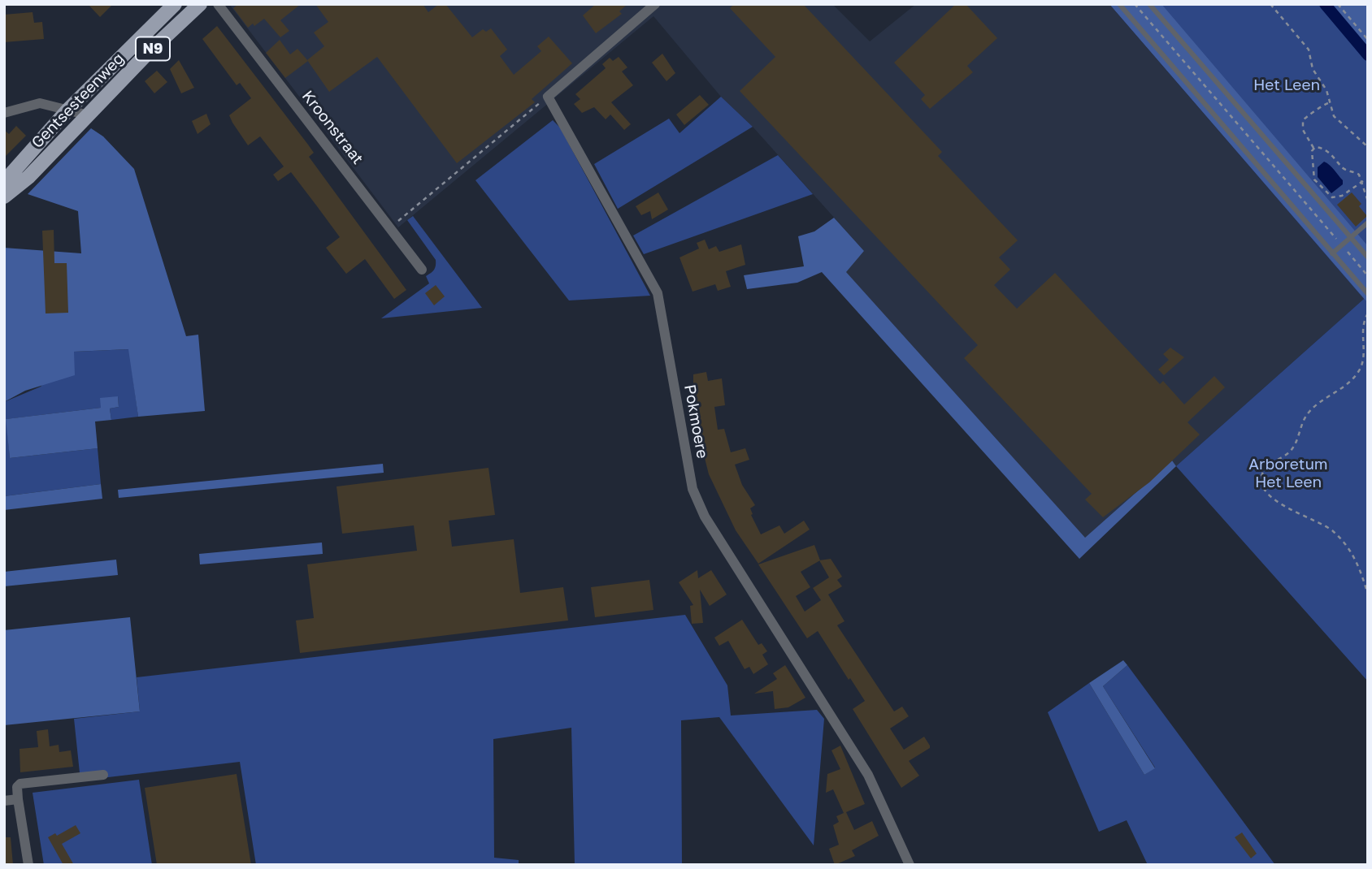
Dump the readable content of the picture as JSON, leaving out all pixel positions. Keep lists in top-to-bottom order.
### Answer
{
  "streets": {
    "main road": ["N9", "Gentsesteenweg"],
    "street": ["Kroonstraat", "Pokmoere"]
  },
  "parks": ["Het Leen", "Arboretum Het Leen"]
}
